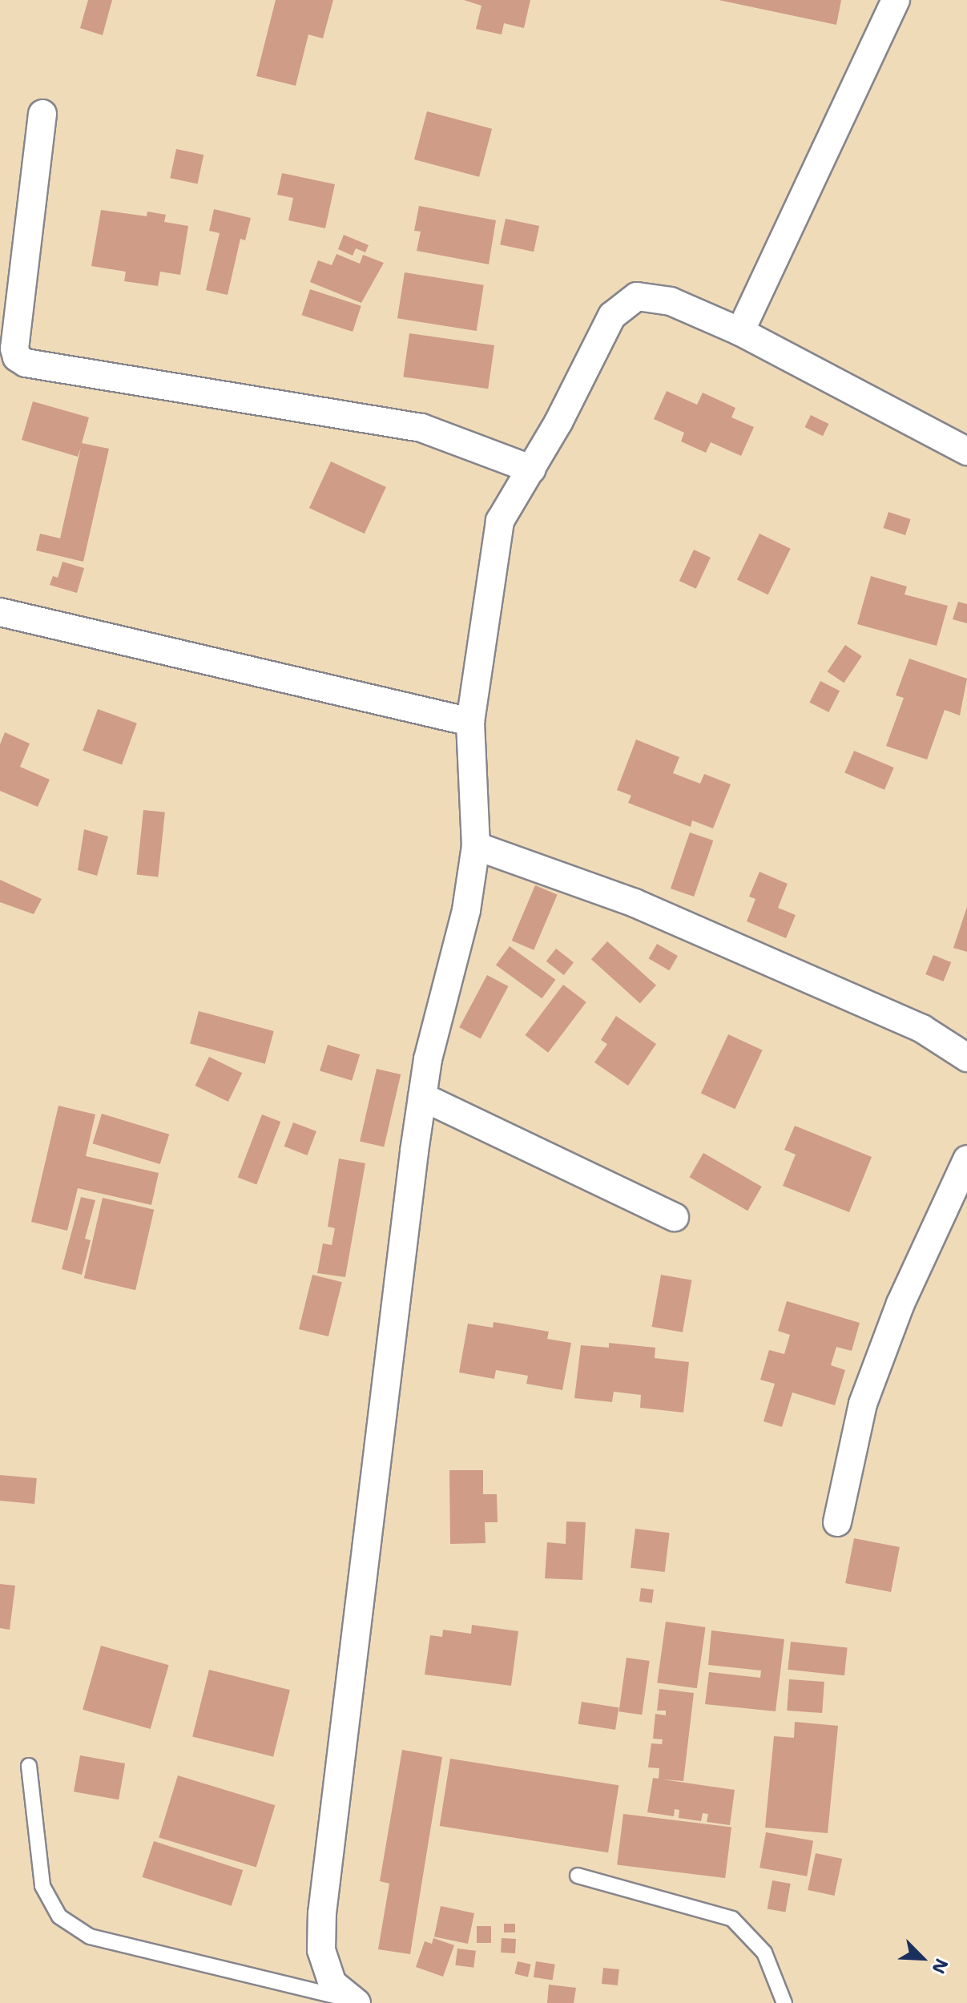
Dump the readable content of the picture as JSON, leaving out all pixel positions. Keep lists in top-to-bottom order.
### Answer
{
  "north": "bottom right"
}
